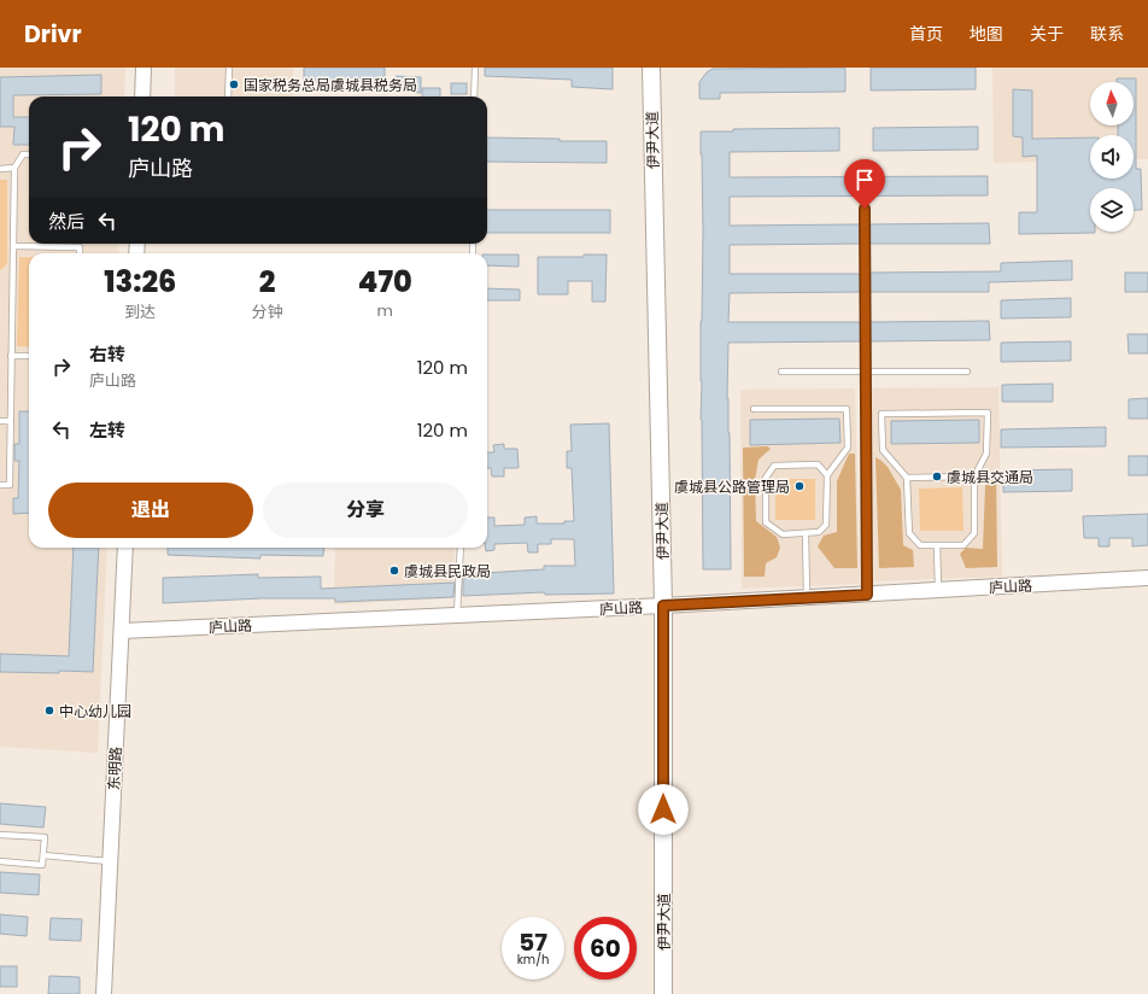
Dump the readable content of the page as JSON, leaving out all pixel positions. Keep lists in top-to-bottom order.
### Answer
{
  "streets": {
    "main road": ["伊尹大道"],
    "street": ["庐山路", "东明路"]
  },
  "crossings": [
    ["伊尹大道", "庐山路"],
    ["庐山路", "东明路"]
  ],
  "places": [
    "国家税务总局虞城县税务局",
    "虞城县交通局",
    "虞城县公路管理局",
    "虞城县民政局",
    "中心幼儿园"
  ],
  "north": "top",
  "page": {
    "header": "Drivr",
    "nav": [
      "首页",
      "地图",
      "关于",
      "联系"
    ],
    "turn": ["120 m", "庐山路"],
    "then": "然后",
    "eta": [
      "13:26",
      "到达",
      "2",
      "分钟",
      "470",
      "m"
    ],
    "list": [
      {
        "name": "右转",
        "note": "庐山路",
        "value": "120 m"
      },
      {
        "name": "左转",
        "value": "120 m"
      }
    ],
    "buttons": ["退出", "分享"],
    "speed": "57 km/h",
    "limit": "60"
  }
}
